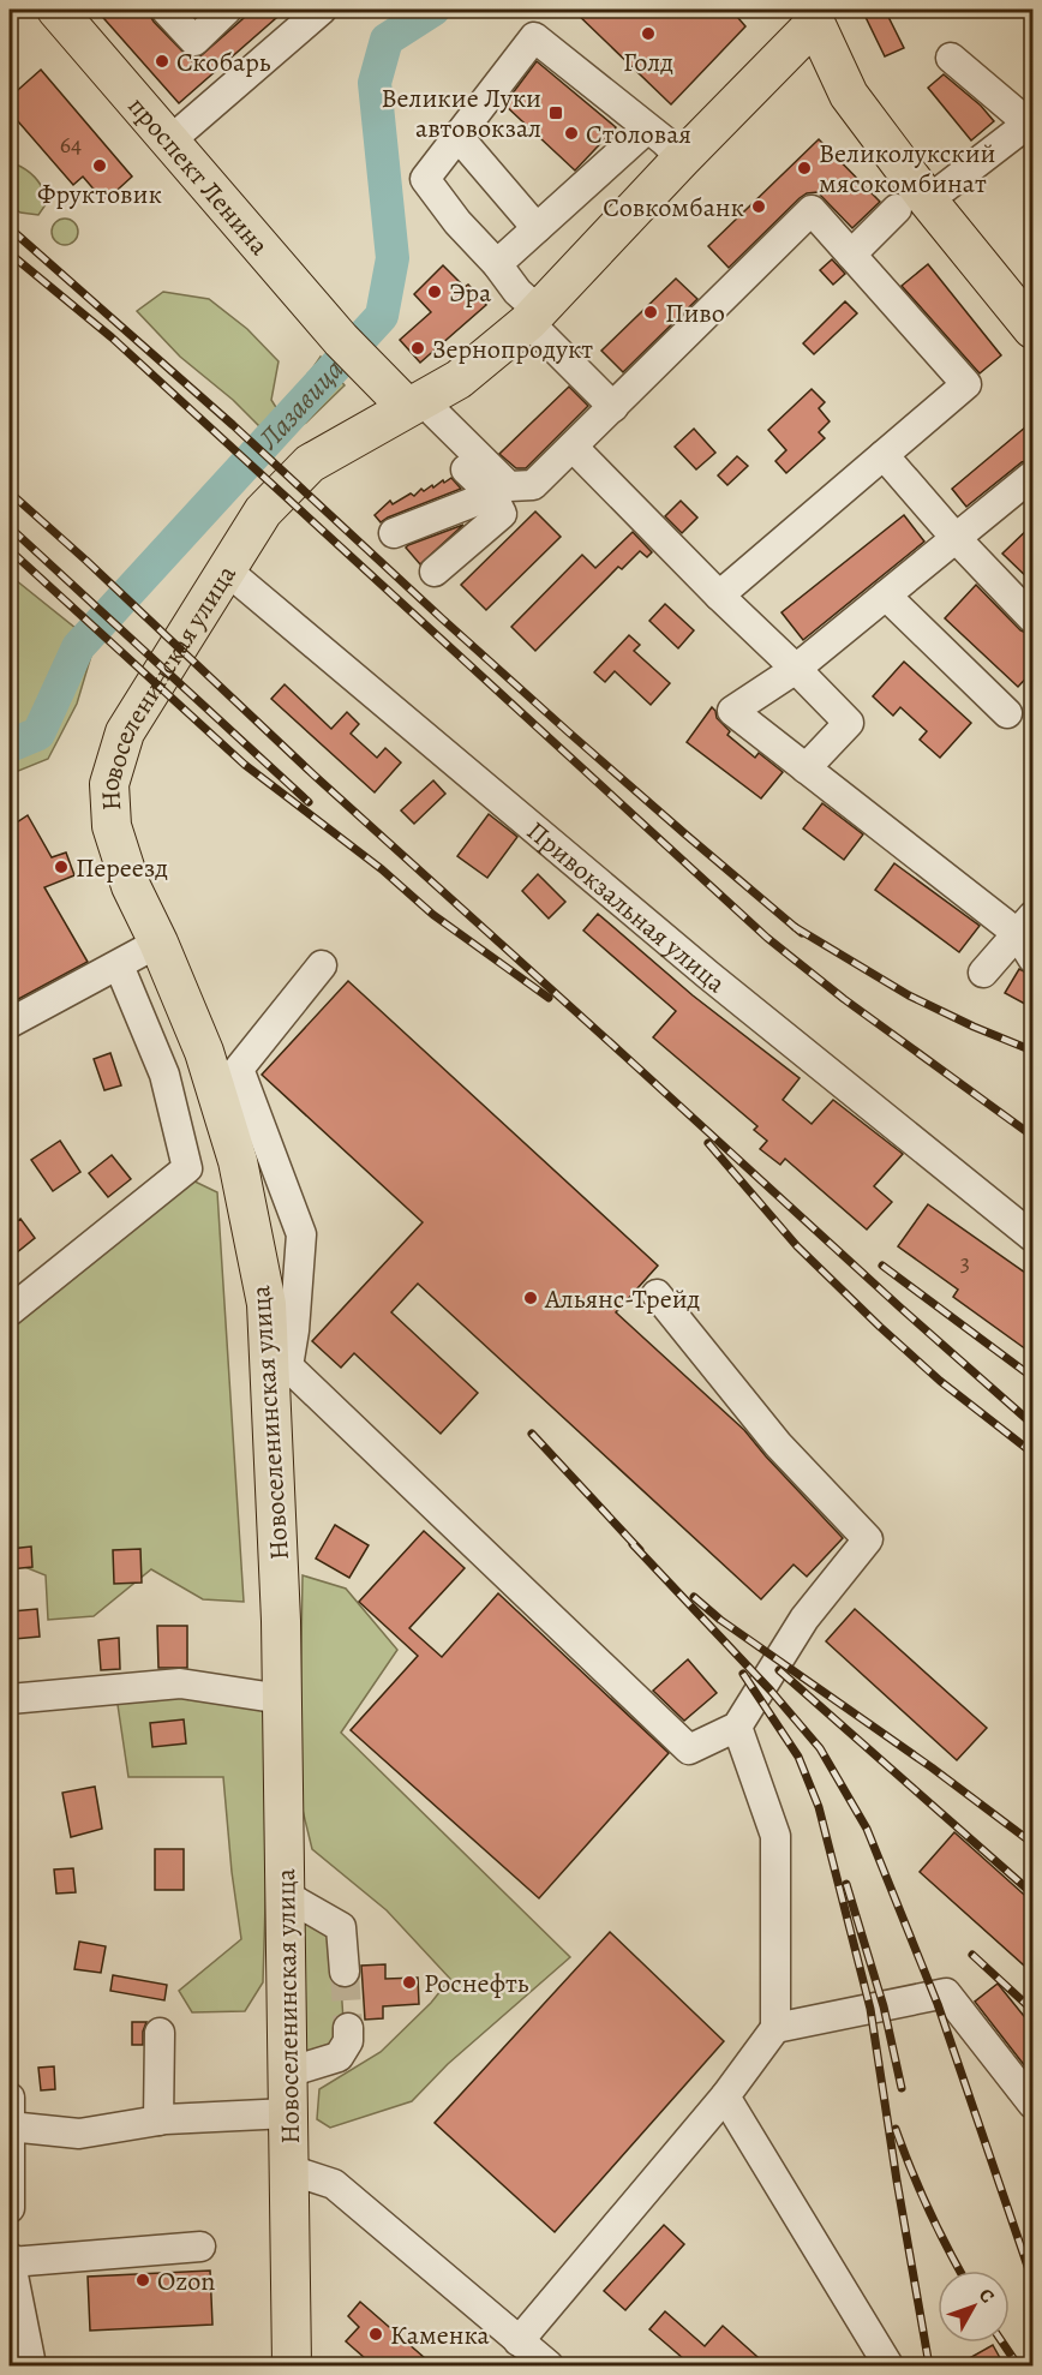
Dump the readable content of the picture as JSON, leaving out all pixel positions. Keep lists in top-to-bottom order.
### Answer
{
  "streets": {
    "main road": ["проспект Ленина", "Новоселенинская улица"],
    "street": ["Привокзальная улица"]
  },
  "crossings": [
    ["проспект Ленина", "Новоселенинская улица"],
    ["Новоселенинская улица", "Привокзальная улица"]
  ],
  "water": ["Лазавица"],
  "places": {
    "other": [
      "Голд",
      "Скобарь",
      "Столовая",
      "Фруктовик",
      "Великолукский мясокомбинат",
      "Совкомбанк",
      "Эра",
      "Пиво",
      "Зернопродукт",
      "Переезд",
      "Альянс-Трейд",
      "Роснефть",
      "Ozon",
      "Каменка"
    ],
    "transit": ["Великие Луки автовокзал"]
  },
  "house_numbers": ["64", "3"],
  "north": "top right"
}
